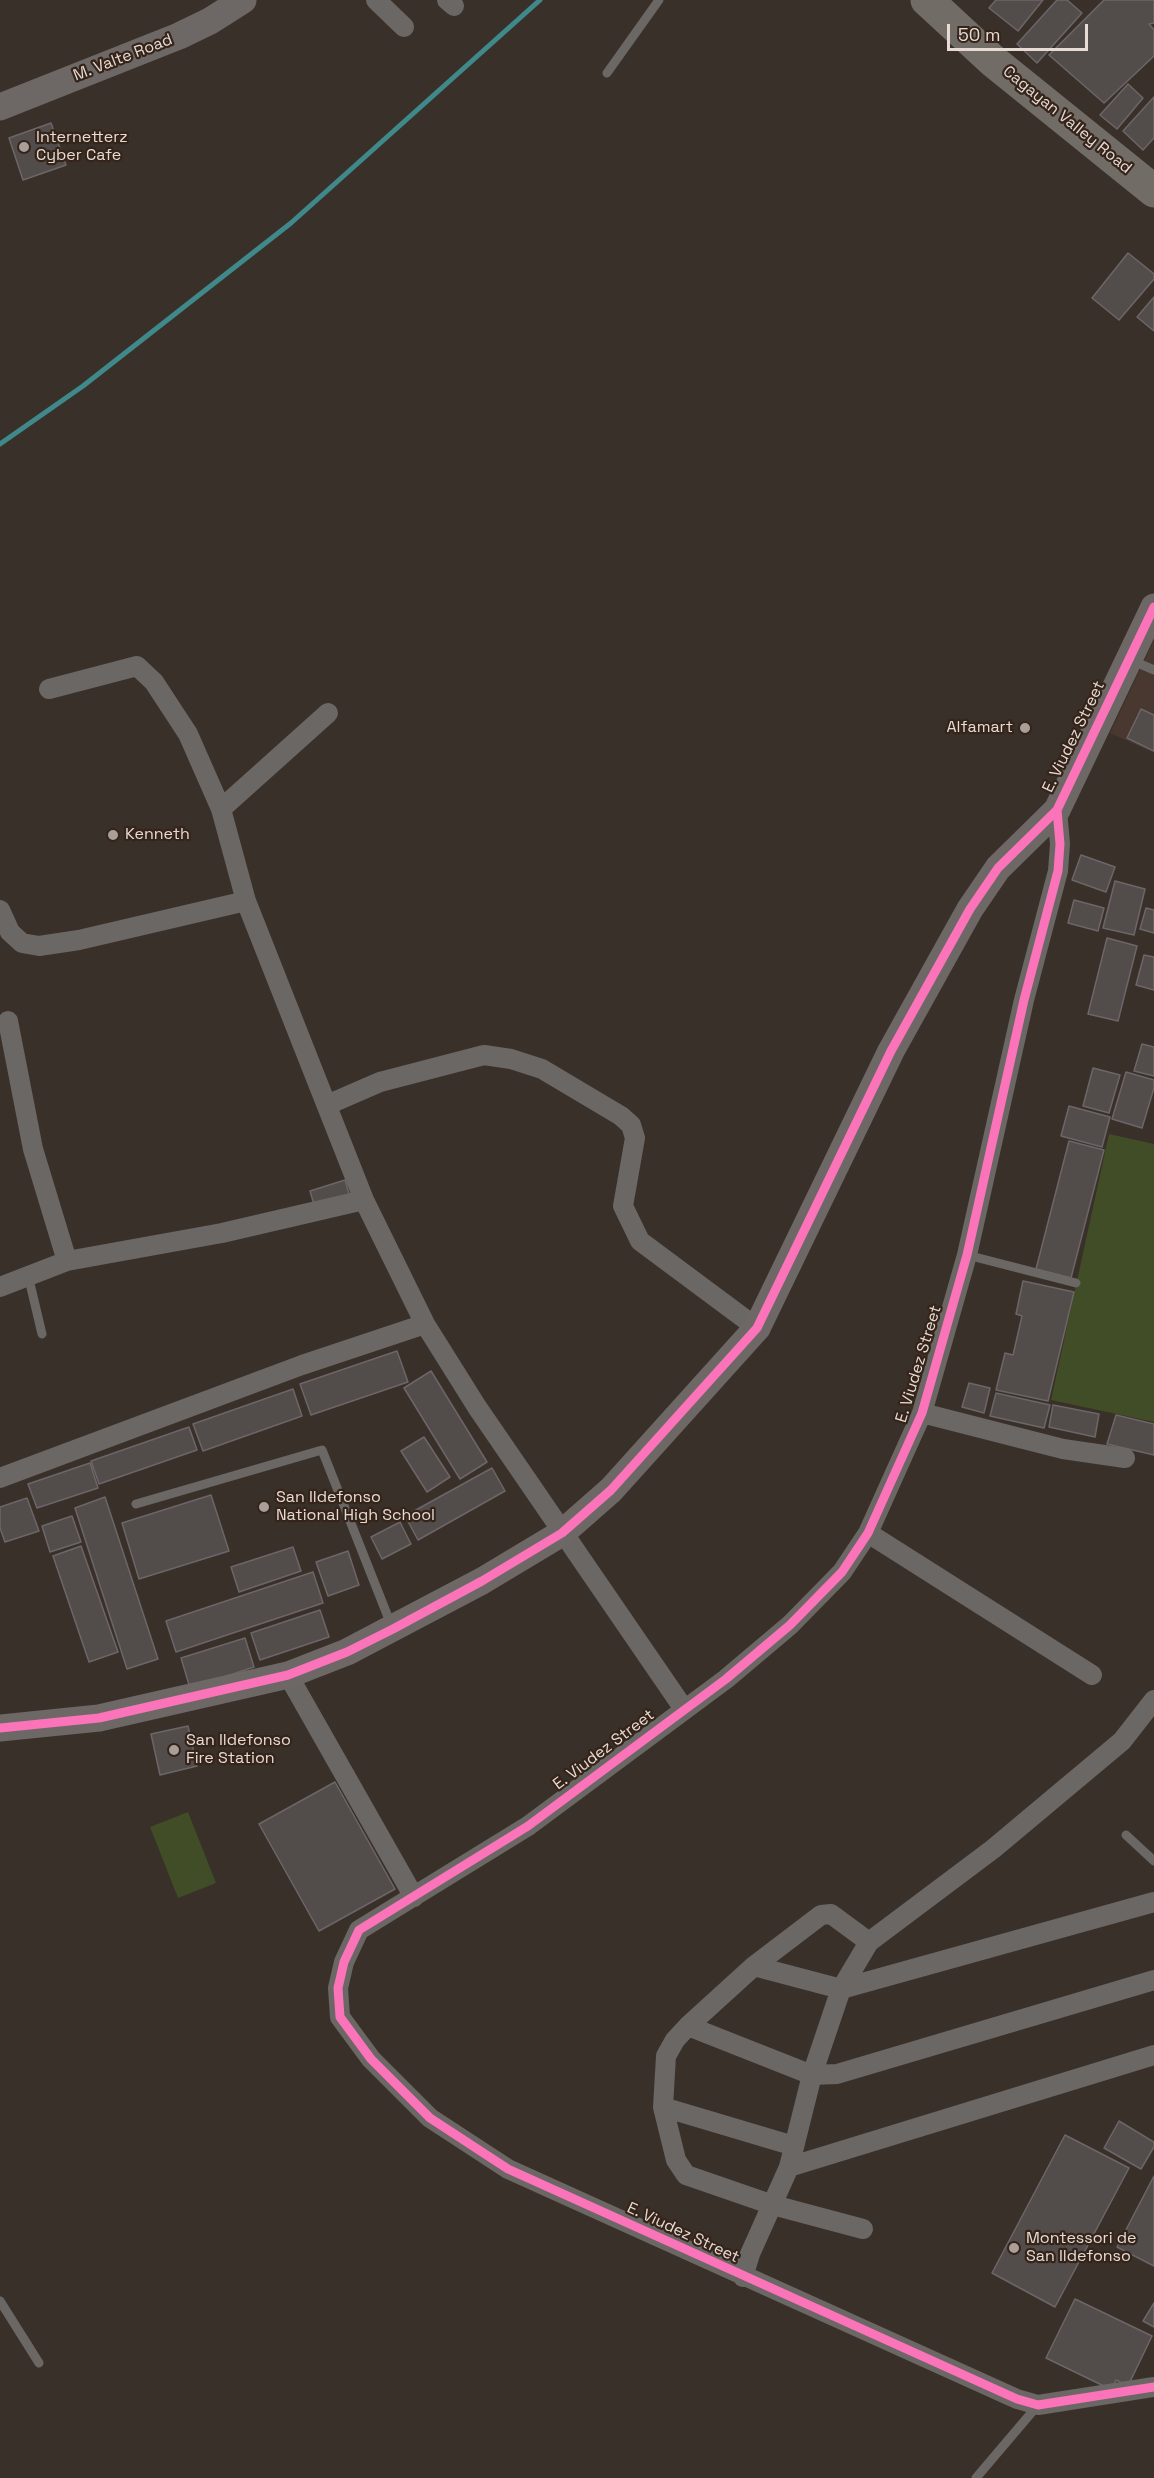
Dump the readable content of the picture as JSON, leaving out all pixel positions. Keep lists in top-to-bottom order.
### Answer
{
  "streets": {
    "highway": ["Cagayan Valley Road"],
    "street": ["M. Valte Road", "E. Viudez Street"]
  },
  "places": [
    "Internetterz Cyber Cafe",
    "Alfamart",
    "Kenneth",
    "San Ildefonso National High School",
    "San Ildefonso Fire Station",
    "Montessori de San Ildefonso"
  ],
  "scale_bar": "50 m"
}
